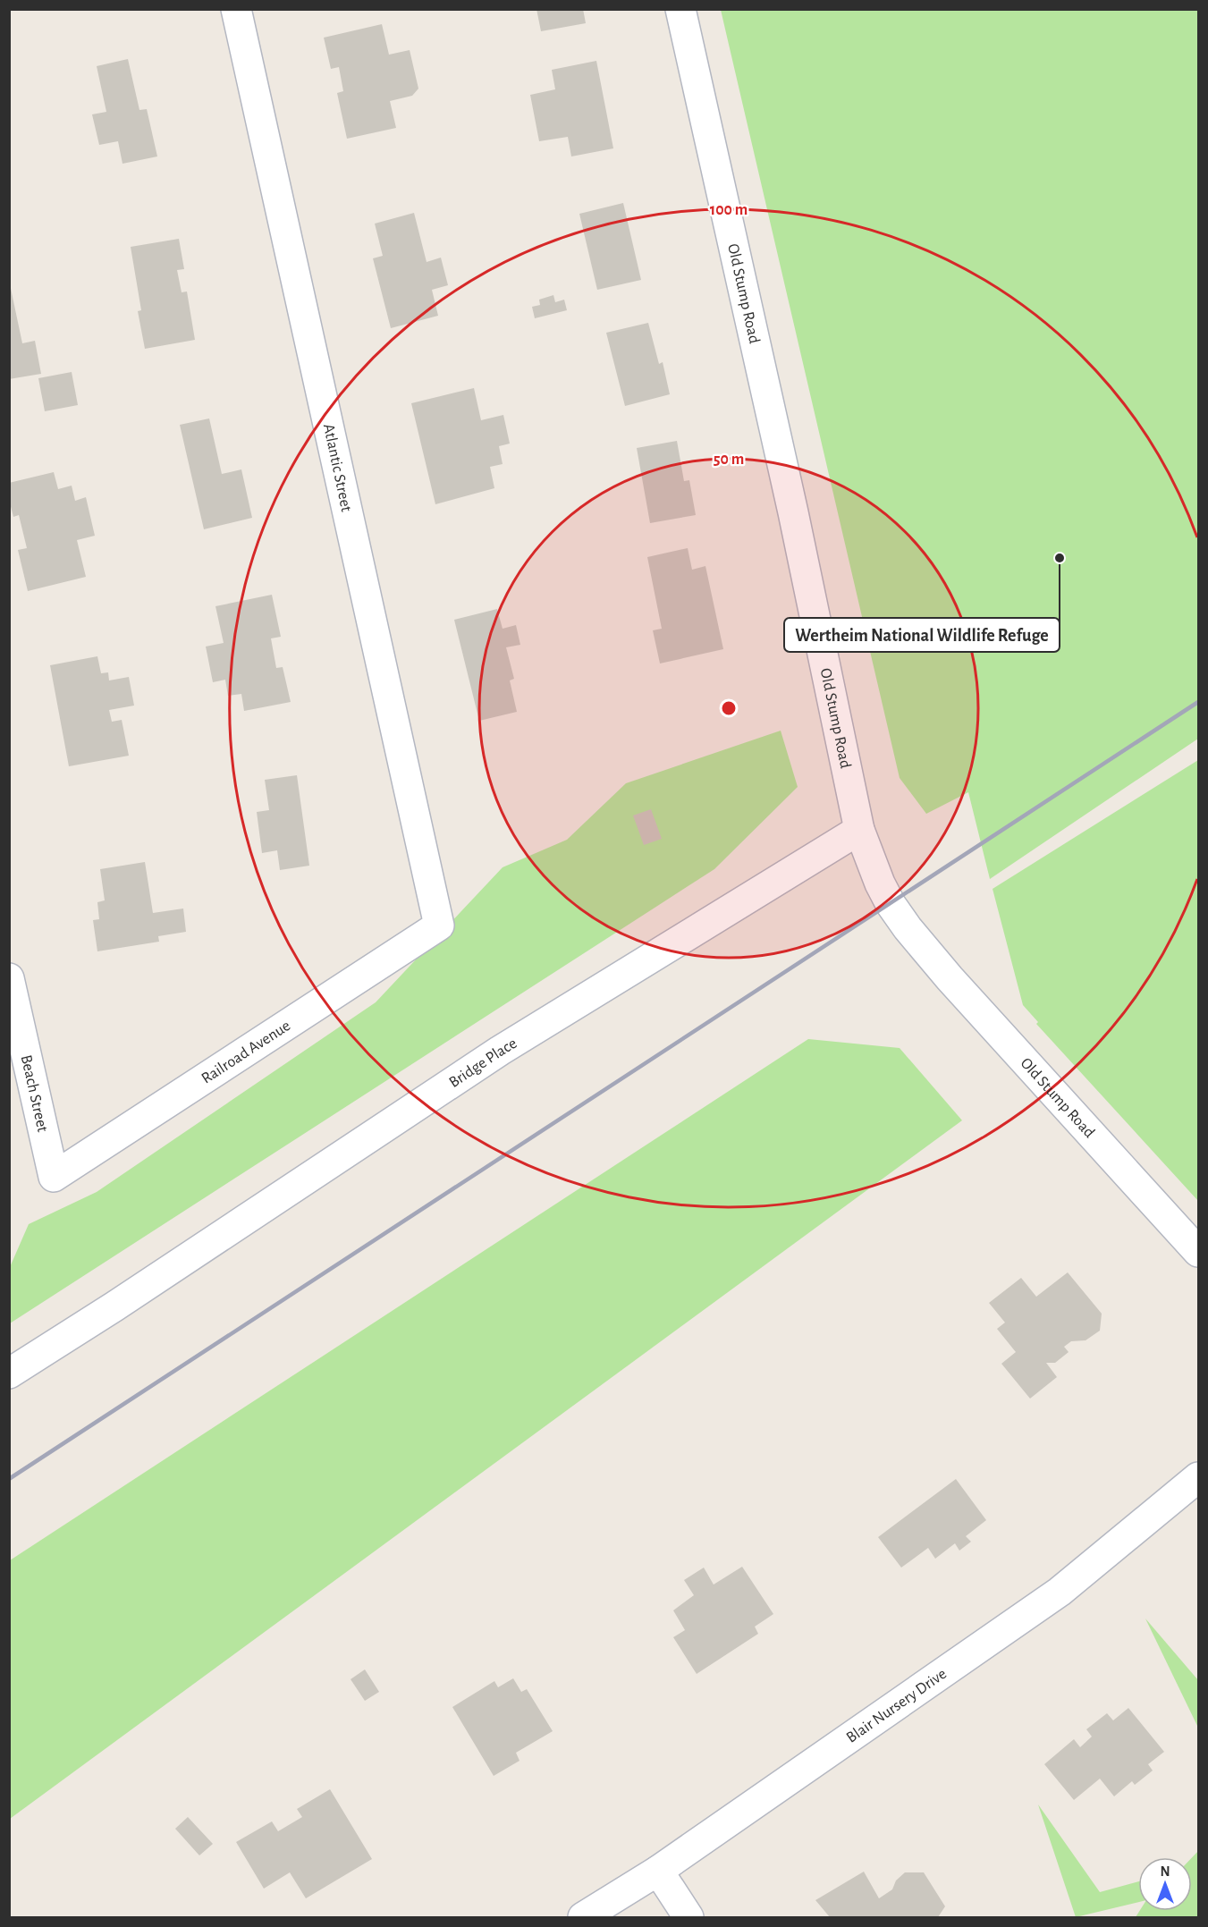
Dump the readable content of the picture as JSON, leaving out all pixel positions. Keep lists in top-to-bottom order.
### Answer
{
  "streets": {
    "street": [
      "Old Stump Road",
      "Atlantic Street",
      "Railroad Avenue",
      "Bridge Place",
      "Beach Street",
      "Blair Nursery Drive"
    ]
  },
  "crossings": [
    ["Old Stump Road", "Bridge Place"],
    ["Atlantic Street", "Railroad Avenue"],
    ["Railroad Avenue", "Beach Street"]
  ],
  "places": ["Wertheim National Wildlife Refuge"],
  "north": "top",
  "rings": ["100 m", "50 m"]
}
